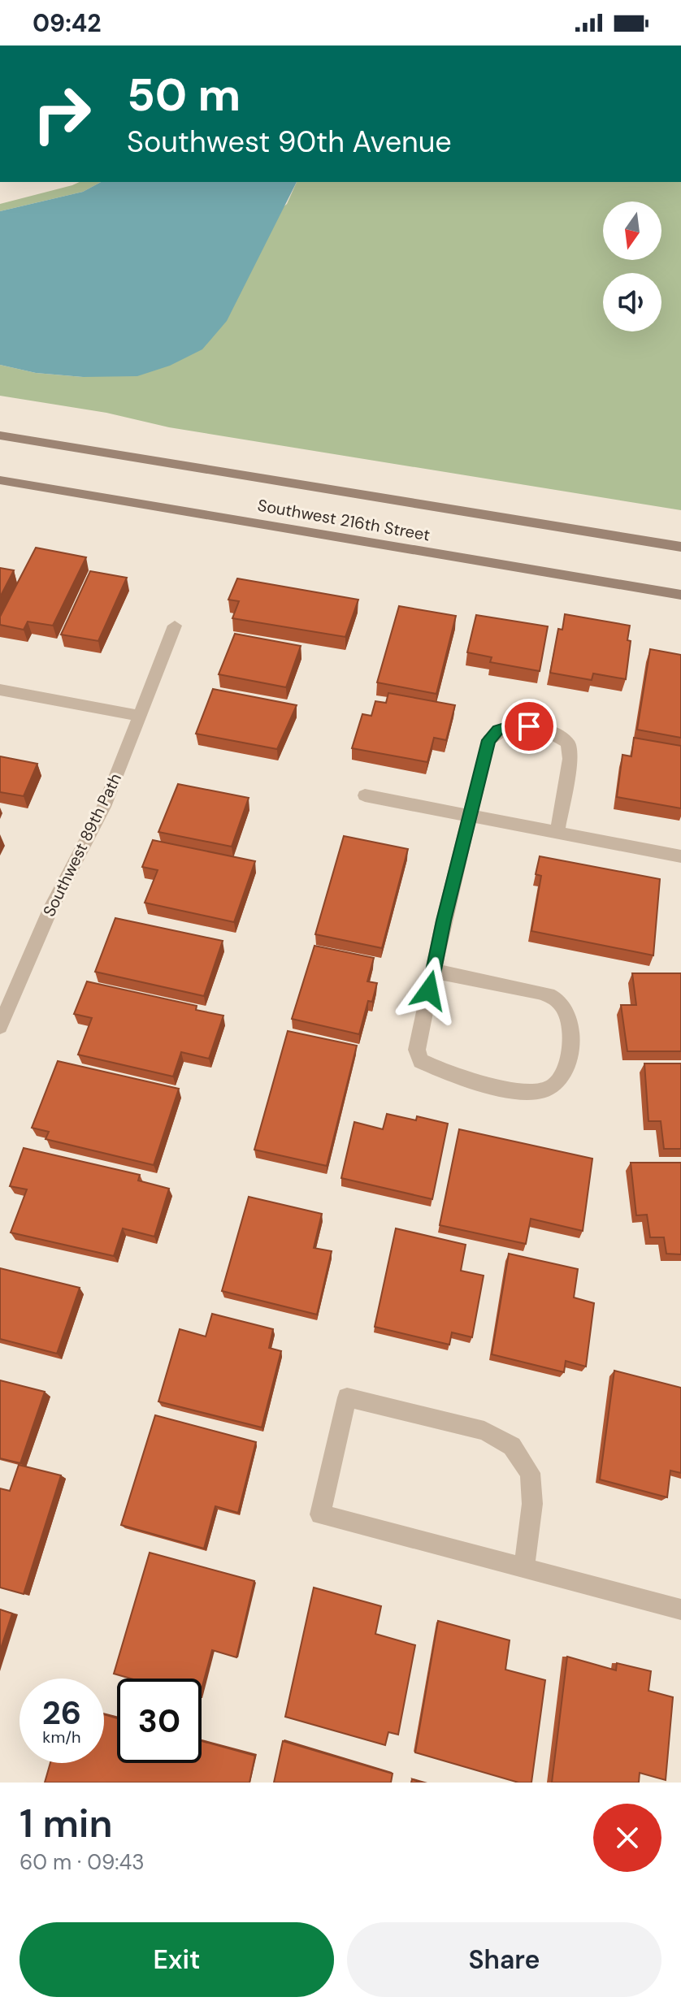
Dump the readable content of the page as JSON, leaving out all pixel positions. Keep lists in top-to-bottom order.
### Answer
{
  "streets": {
    "street": ["Southwest 216th Street", "Southwest 89th Path"]
  },
  "north": "bottom",
  "page": {
    "status": "09:42",
    "turn": ["50 m", "Southwest 90th Avenue"],
    "speed": "26 km/h",
    "limit": "30",
    "heading": ["1 min", "60 m · 09:43"],
    "buttons": ["Exit", "Share"]
  }
}
